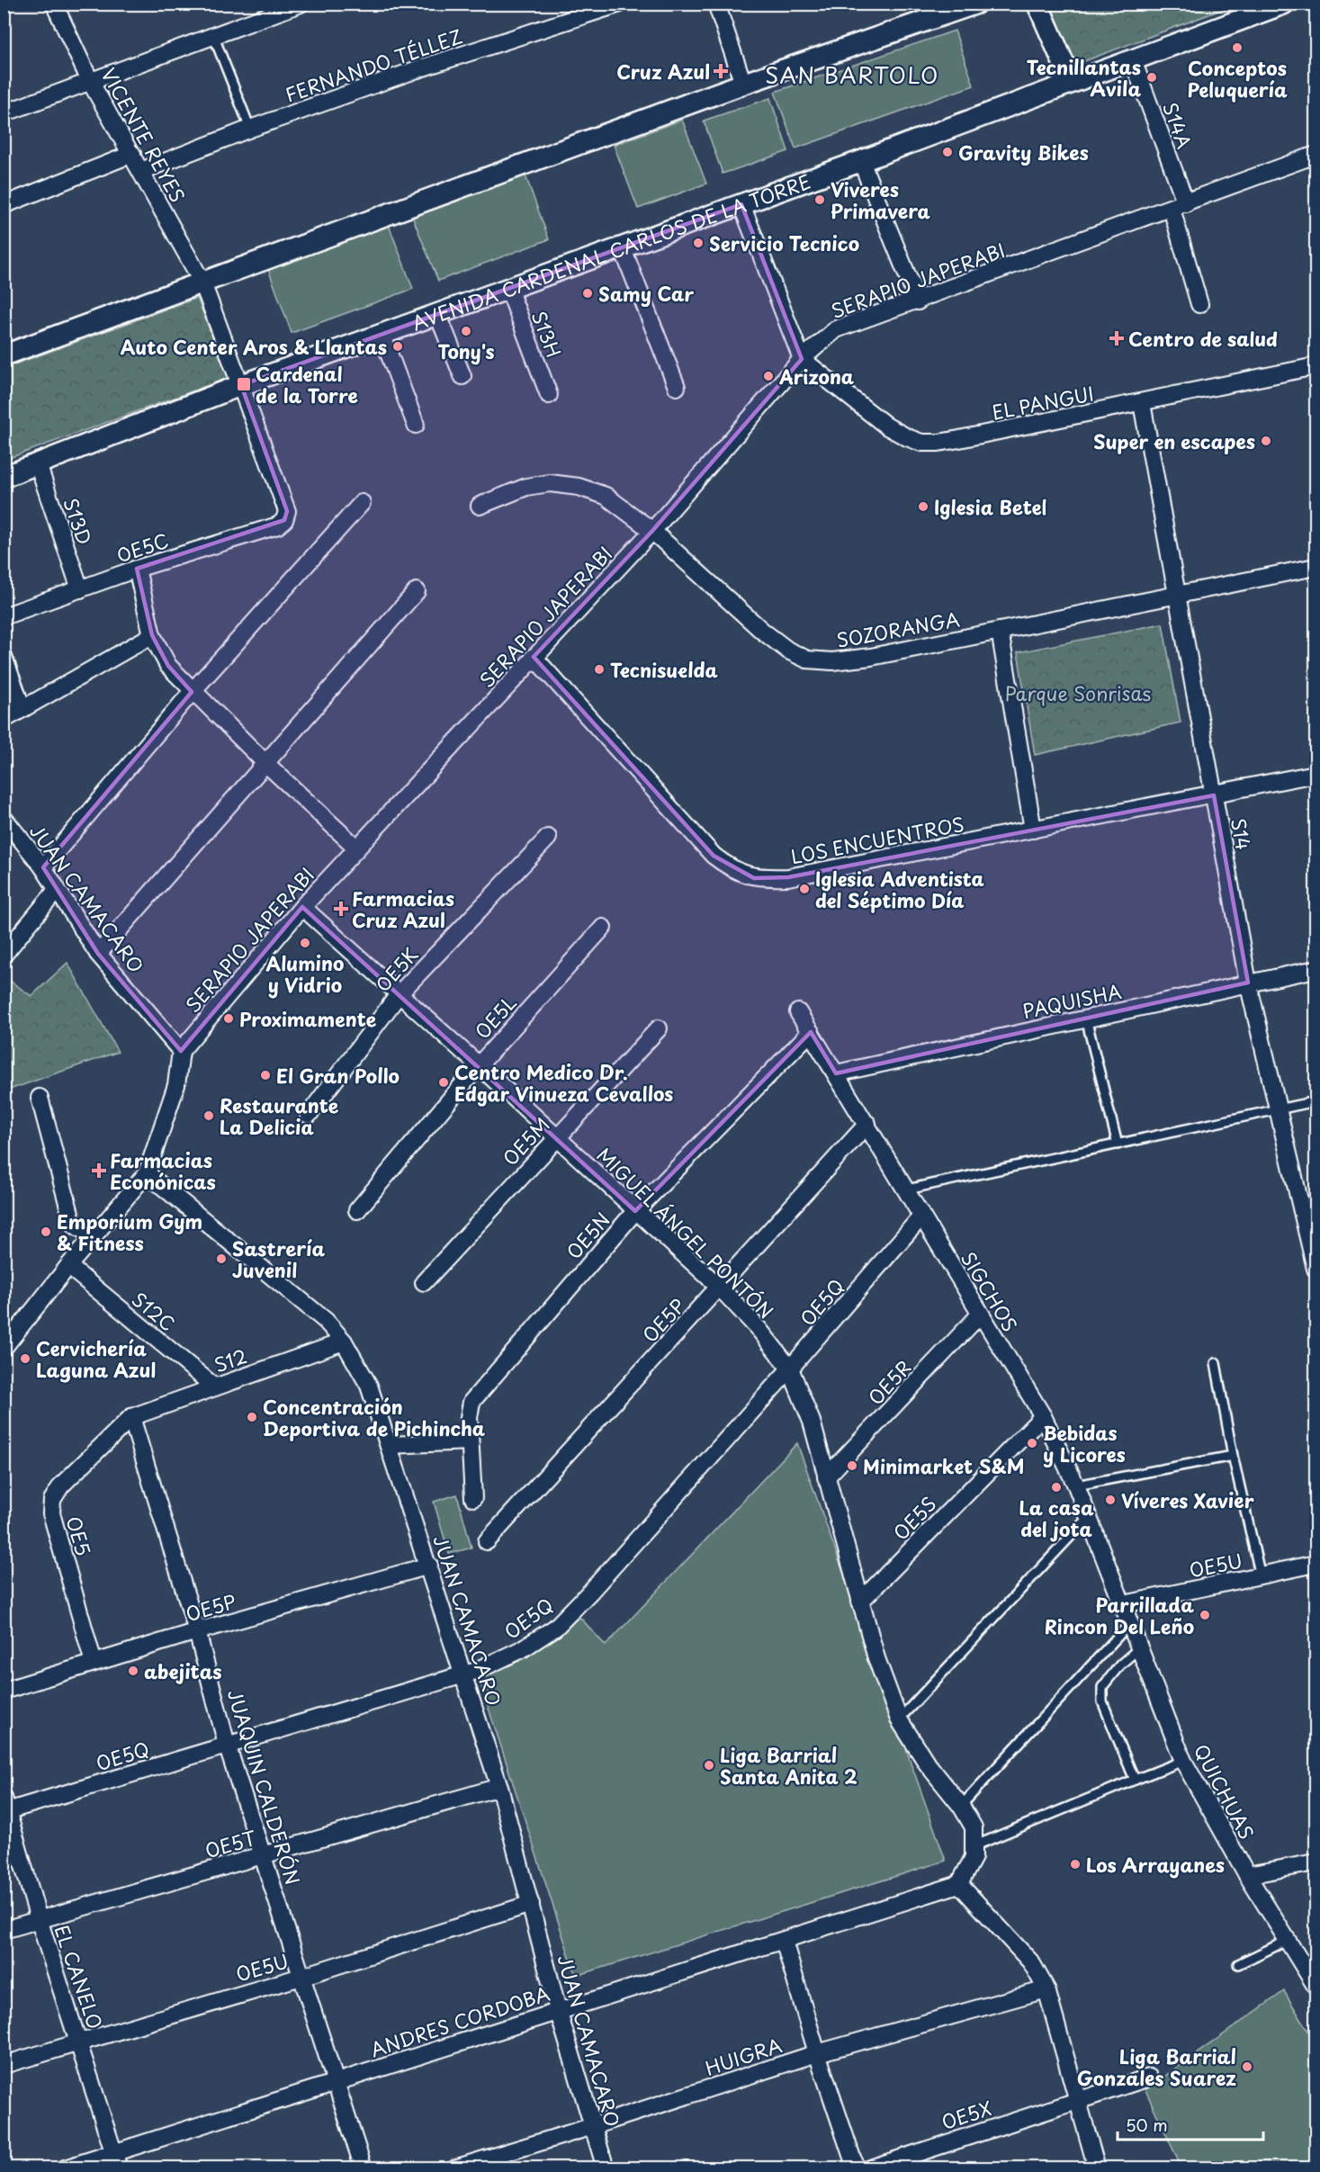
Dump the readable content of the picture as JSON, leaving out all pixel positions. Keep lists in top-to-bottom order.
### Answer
{
  "streets": {
    "street": [
      "FERNANDO TÉLLEZ",
      "S14A",
      "VICENTE REYES",
      "AVENIDA CARDENAL CARLOS DE LA TORRE",
      "SERAPIO JAPERABI",
      "S13H",
      "EL PANGUI",
      "S13D",
      "OE5C",
      "SOZORANGA",
      "S14",
      "LOS ENCUENTROS",
      "JUAN CAMACARO",
      "OE5K",
      "PAQUISHA",
      "OE5L",
      "OE5M",
      "MIGUEL ÁNGEL PONTÓN",
      "OE5N",
      "SIGCHOS",
      "OE5Q",
      "S12C",
      "OE5P",
      "S12",
      "OE5R",
      "OE5S",
      "OE5",
      "OE5U",
      "JUAQUIN CALDERÓN",
      "QUICHUAS",
      "OE5T",
      "EL CANELO",
      "ANDRES CORDOBA",
      "HUIGRA",
      "OE5X"
    ]
  },
  "crossings": [
    ["FERNANDO TÉLLEZ", "VICENTE REYES"],
    ["S14A", "AVENIDA CARDENAL CARLOS DE LA TORRE"],
    ["S14A", "SERAPIO JAPERABI"],
    ["AVENIDA CARDENAL CARLOS DE LA TORRE", "S13H"],
    ["AVENIDA CARDENAL CARLOS DE LA TORRE", "S13D"],
    ["AVENIDA CARDENAL CARLOS DE LA TORRE", "OE5C"],
    ["SERAPIO JAPERABI", "EL PANGUI"],
    ["SERAPIO JAPERABI", "SOZORANGA"],
    ["SERAPIO JAPERABI", "LOS ENCUENTROS"],
    ["SERAPIO JAPERABI", "JUAN CAMACARO"],
    ["SERAPIO JAPERABI", "MIGUEL ÁNGEL PONTÓN"],
    ["EL PANGUI", "S14"],
    ["S13D", "OE5C"],
    ["SOZORANGA", "S14"],
    ["S14", "LOS ENCUENTROS"],
    ["S14", "PAQUISHA"],
    ["JUAN CAMACARO", "OE5Q"],
    ["JUAN CAMACARO", "OE5P"],
    ["JUAN CAMACARO", "S12"],
    ["JUAN CAMACARO", "OE5U"],
    ["JUAN CAMACARO", "OE5T"],
    ["JUAN CAMACARO", "ANDRES CORDOBA"],
    ["JUAN CAMACARO", "HUIGRA"],
    ["OE5K", "MIGUEL ÁNGEL PONTÓN"],
    ["PAQUISHA", "SIGCHOS"],
    ["OE5L", "MIGUEL ÁNGEL PONTÓN"],
    ["OE5M", "MIGUEL ÁNGEL PONTÓN"],
    ["MIGUEL ÁNGEL PONTÓN", "OE5N"],
    ["MIGUEL ÁNGEL PONTÓN", "OE5Q"],
    ["MIGUEL ÁNGEL PONTÓN", "OE5P"],
    ["MIGUEL ÁNGEL PONTÓN", "OE5R"],
    ["MIGUEL ÁNGEL PONTÓN", "OE5S"],
    ["MIGUEL ÁNGEL PONTÓN", "ANDRES CORDOBA"],
    ["OE5N", "SIGCHOS"],
    ["SIGCHOS", "OE5Q"],
    ["SIGCHOS", "OE5P"],
    ["SIGCHOS", "OE5R"],
    ["SIGCHOS", "OE5S"],
    ["SIGCHOS", "OE5U"],
    ["SIGCHOS", "QUICHUAS"],
    ["OE5Q", "JUAQUIN CALDERÓN"],
    ["OE5Q", "EL CANELO"],
    ["S12C", "S12"],
    ["OE5P", "OE5"],
    ["OE5P", "JUAQUIN CALDERÓN"],
    ["S12", "OE5"],
    ["S12", "JUAQUIN CALDERÓN"],
    ["OE5", "JUAQUIN CALDERÓN"],
    ["OE5U", "JUAQUIN CALDERÓN"],
    ["OE5U", "QUICHUAS"],
    ["OE5U", "EL CANELO"],
    ["JUAQUIN CALDERÓN", "OE5T"],
    ["JUAQUIN CALDERÓN", "ANDRES CORDOBA"],
    ["OE5T", "EL CANELO"],
    ["EL CANELO", "ANDRES CORDOBA"]
  ],
  "districts": ["SAN BARTOLO"],
  "parks": ["Parque Sonrisas"],
  "places": {
    "other": [
      "Conceptos Peluquería",
      "Tecnillantas Avila",
      "Gravity Bikes",
      "Viveres Primavera",
      "Servicio Tecnico",
      "Samy Car",
      "Tony's",
      "Auto Center Aros & Llantas",
      "Arizona",
      "Super en escapes",
      "Iglesia Betel",
      "Tecnisuelda",
      "Iglesia Adventista del Séptimo Día",
      "Alumino y Vidrio",
      "Proximamente",
      "El Gran Pollo",
      "Centro Medico Dr. Edgar Vinueza Cevallos",
      "Restaurante La Delicia",
      "Emporium Gym & Fitness",
      "Sastrería Juvenil",
      "Cervichería Laguna Azul",
      "Concentración Deportiva de Pichincha",
      "Bebidas y Licores",
      "Minimarket S&M",
      "La casa del jota",
      "Víveres Xavier",
      "Parrillada Rincon Del Leño",
      "abejitas",
      "Liga Barrial Santa Anita 2",
      "Los Arrayanes",
      "Liga Barrial Gonzales Suarez"
    ],
    "health": [
      "Cruz Azul",
      "Centro de salud",
      "Farmacias Cruz Azul",
      "Farmacias Econónicas"
    ],
    "transit": ["Cardenal de la Torre"]
  },
  "scale_bar": "50 m"
}
